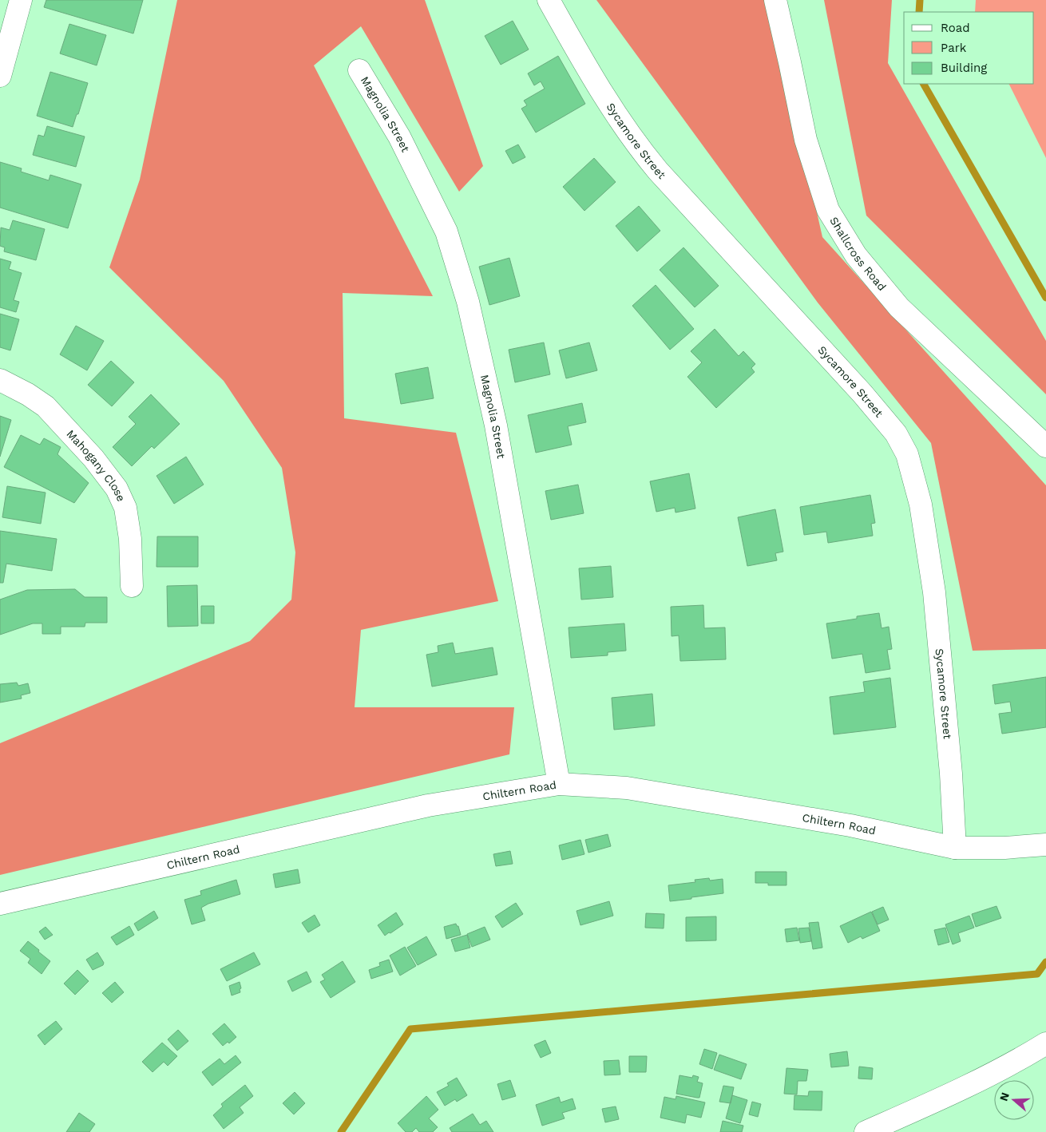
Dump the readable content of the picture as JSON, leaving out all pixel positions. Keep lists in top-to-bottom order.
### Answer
{
  "streets": {
    "street": [
      "Magnolia Street",
      "Sycamore Street",
      "Shallcross Road",
      "Mahogany Close",
      "Chiltern Road"
    ]
  },
  "crossings": [
    ["Magnolia Street", "Chiltern Road"],
    ["Sycamore Street", "Chiltern Road"]
  ],
  "legend": ["Road", "Park", "Building"],
  "north": "left"
}
